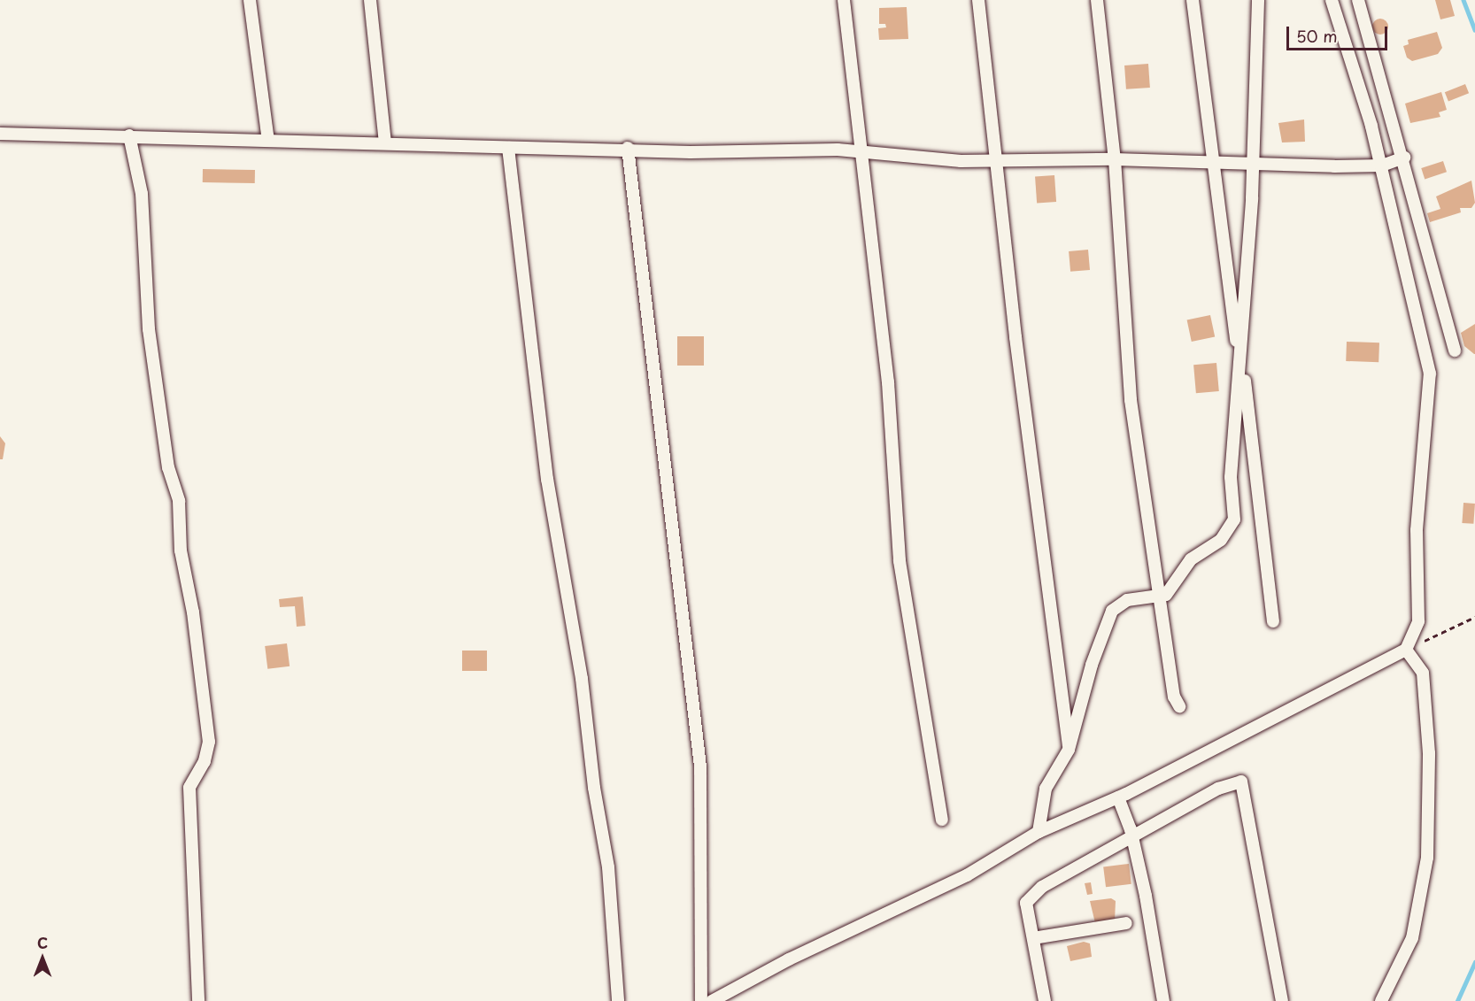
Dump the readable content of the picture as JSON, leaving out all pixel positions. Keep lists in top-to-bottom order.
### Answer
{
  "scale_bar": "50 m",
  "north": "top"
}
